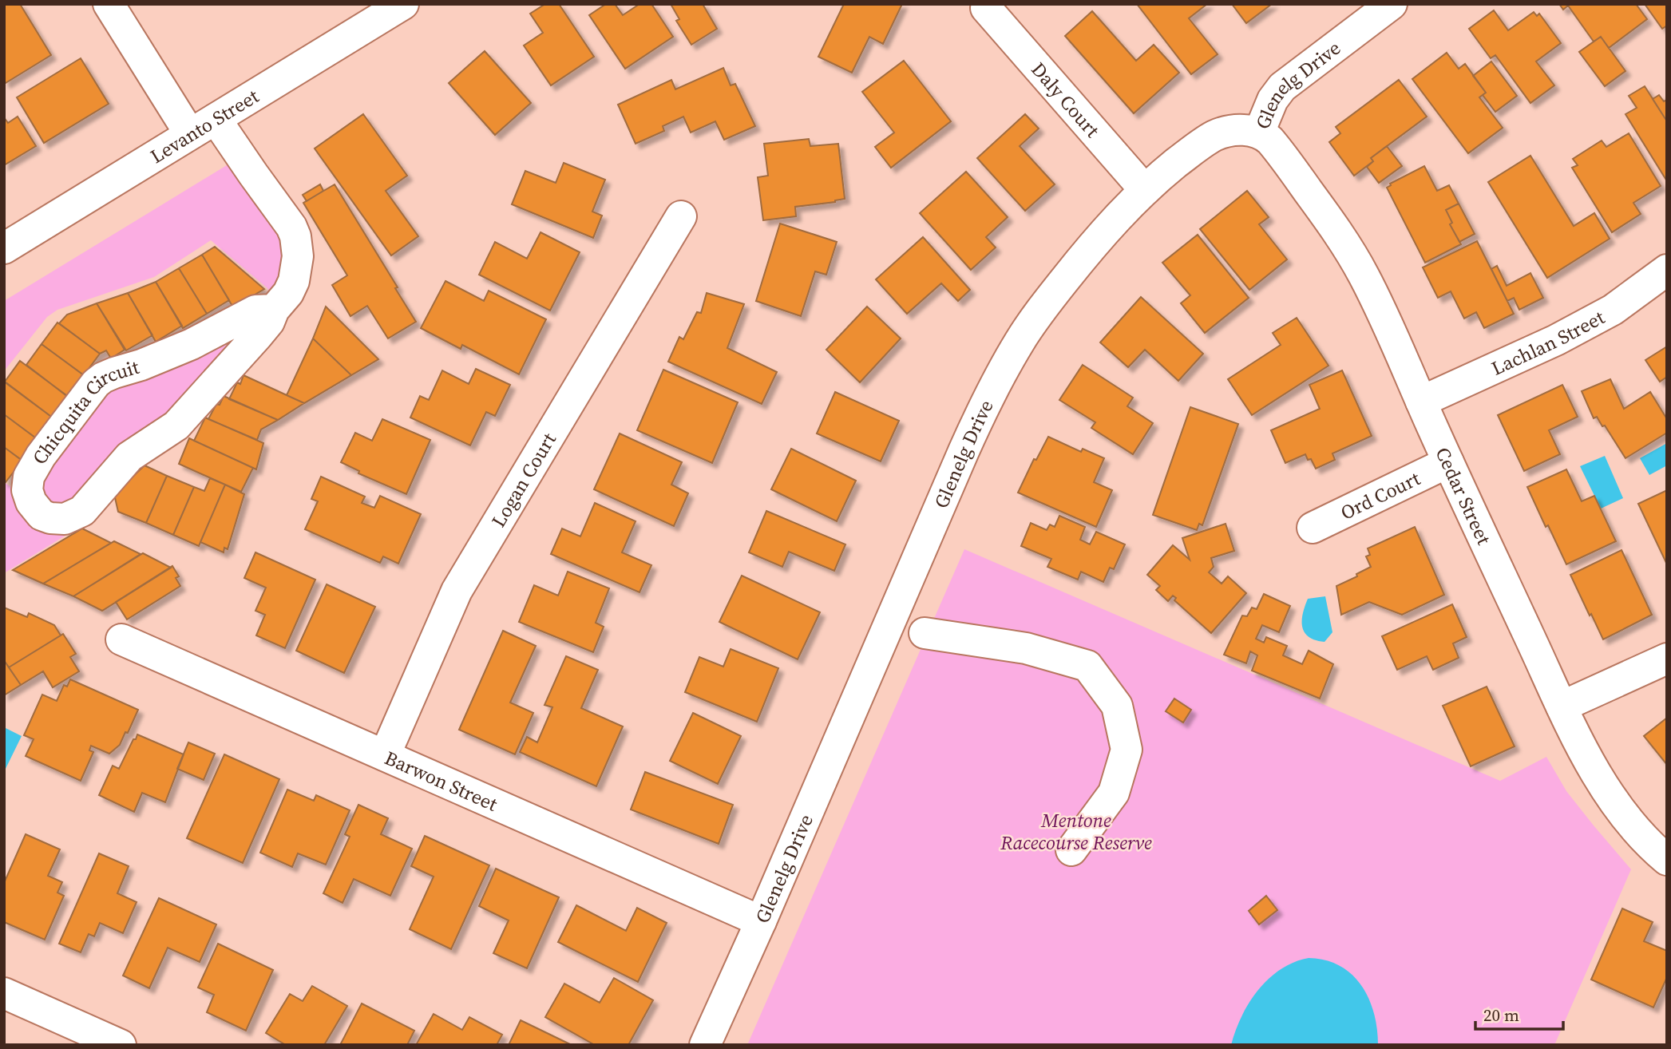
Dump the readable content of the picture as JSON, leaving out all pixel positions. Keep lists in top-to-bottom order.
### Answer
{
  "streets": {
    "street": [
      "Glenelg Drive",
      "Daly Court",
      "Levanto Street",
      "Lachlan Street",
      "Chicquita Circuit",
      "Logan Court",
      "Ord Court",
      "Cedar Street",
      "Barwon Street"
    ]
  },
  "crossings": [
    ["Glenelg Drive", "Daly Court"],
    ["Glenelg Drive", "Cedar Street"],
    ["Glenelg Drive", "Barwon Street"],
    ["Levanto Street", "Chicquita Circuit"],
    ["Lachlan Street", "Cedar Street"],
    ["Logan Court", "Barwon Street"],
    ["Ord Court", "Cedar Street"]
  ],
  "parks": ["Mentone Racecourse Reserve"],
  "scale_bar": "20 m"
}
